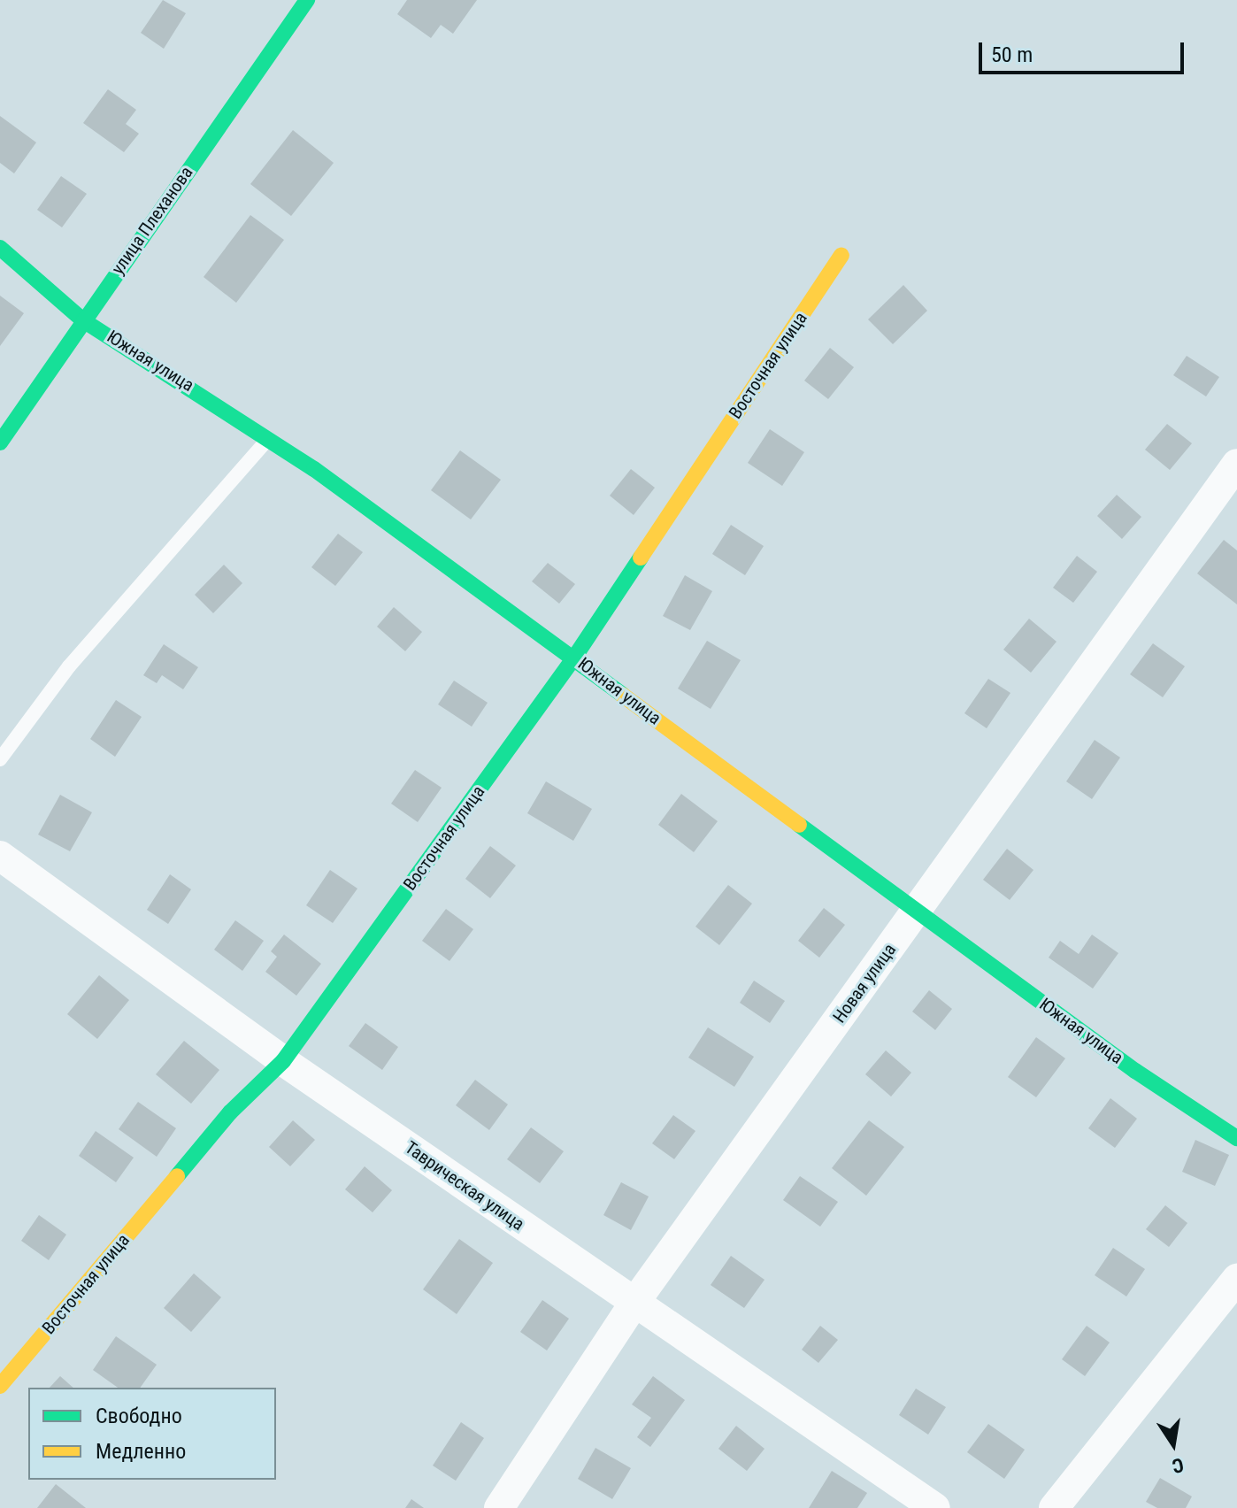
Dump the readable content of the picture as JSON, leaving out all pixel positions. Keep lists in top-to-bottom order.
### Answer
{
  "streets": {
    "street": [
      "улица Плеханова",
      "Южная улица",
      "Восточная улица",
      "Новая улица",
      "Таврическая улица"
    ]
  },
  "crossings": [
    ["улица Плеханова", "Южная улица"],
    ["Южная улица", "Восточная улица"],
    ["Южная улица", "Новая улица"],
    ["Восточная улица", "Таврическая улица"],
    ["Новая улица", "Таврическая улица"]
  ],
  "legend": ["Свободно", "Медленно"],
  "scale_bar": "50 m",
  "north": "bottom"
}
